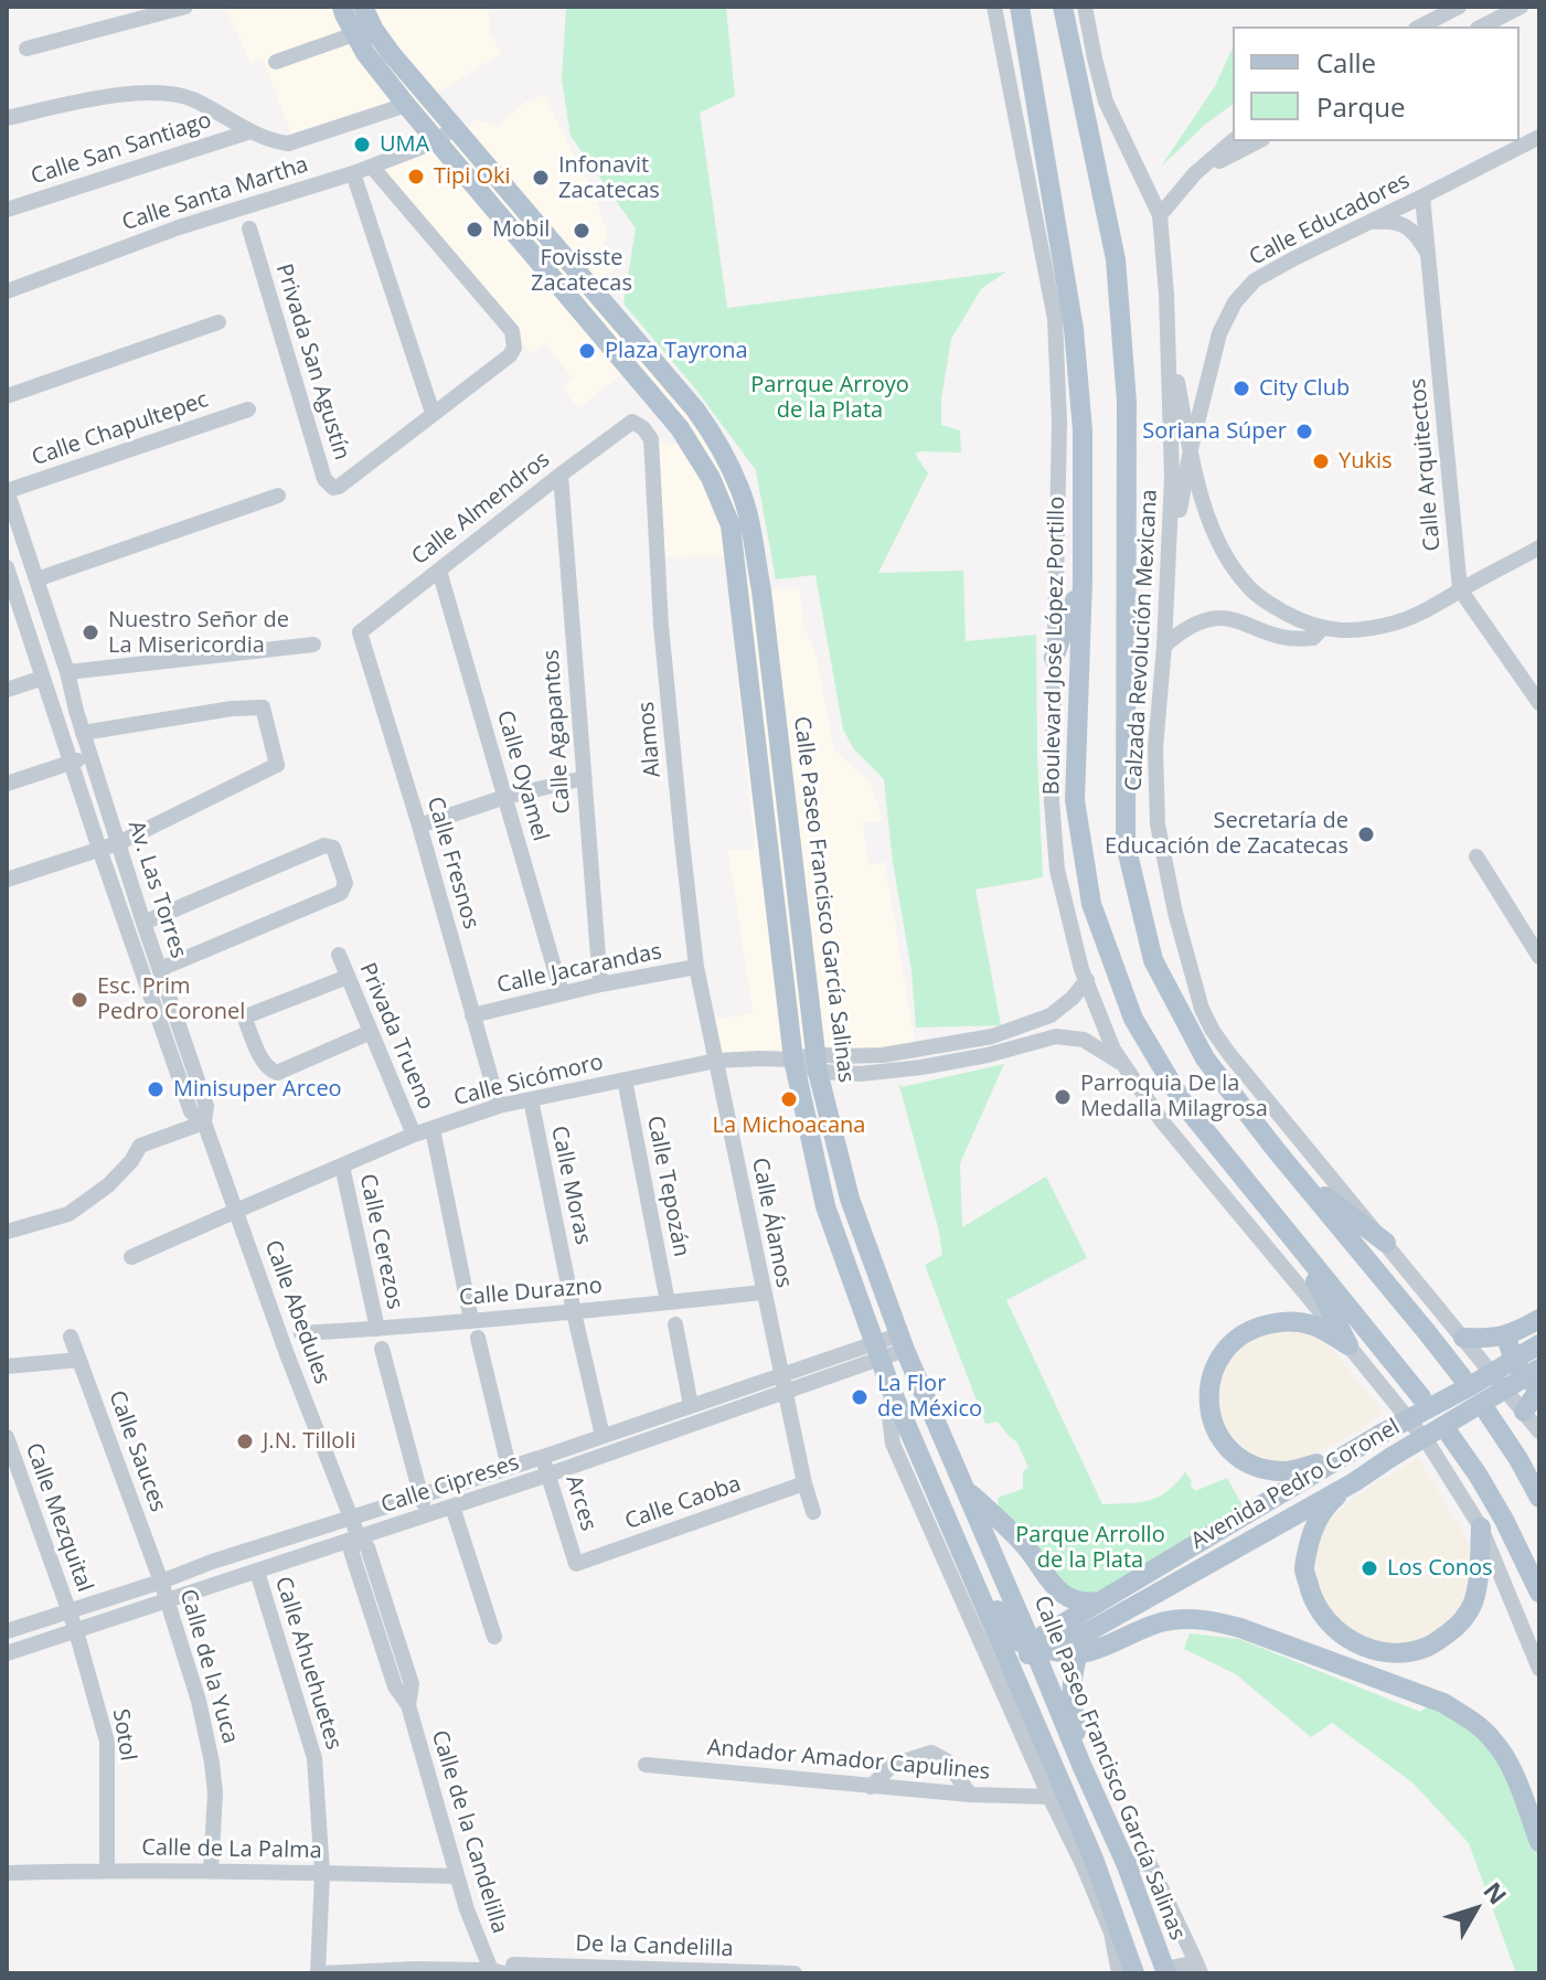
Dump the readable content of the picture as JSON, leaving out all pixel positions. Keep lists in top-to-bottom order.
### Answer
{
  "streets": {
    "main road": ["Boulevard José López Portillo", "Calle Paseo Francisco García Salinas", "Avenida Pedro Coronel"],
    "street": [
      "Calle San Santiago",
      "Calle Santa Martha",
      "Calle Educadores",
      "Privada San Agustín",
      "Calle Chapultepec",
      "Calle Arquitectos",
      "Calle Almendros",
      "Calzada Revolución Mexicana",
      "Calle Agapantos",
      "Alamos",
      "Calle Oyamel",
      "Calle Fresnos",
      "Av. Las Torres",
      "Calle Jacarandas",
      "Privada Trueno",
      "Calle Sicómoro",
      "Calle Moras",
      "Calle Tepozán",
      "Calle Álamos",
      "Calle Cerezos",
      "Calle Durazno",
      "Calle Abedules",
      "Calle Sauces",
      "Calle Cipreses",
      "Arces",
      "Calle Caoba",
      "Calle Mezquital",
      "Calle Ahuehuetes",
      "Calle de la Yuca",
      "Sotol",
      "Andador Amador Capulines",
      "Calle de la Candelilla",
      "Calle de La Palma",
      "De la Candelilla"
    ]
  },
  "crossings": [
    ["Calle Santa Martha", "Privada San Agustín"],
    ["Calle Santa Martha", "Calle Paseo Francisco García Salinas"],
    ["Calle Educadores", "Calle Arquitectos"],
    ["Calle Educadores", "Calzada Revolución Mexicana"],
    ["Calle Chapultepec", "Av. Las Torres"],
    ["Calle Almendros", "Calle Agapantos"],
    ["Calle Almendros", "Alamos"],
    ["Calle Almendros", "Calle Oyamel"],
    ["Calle Almendros", "Calle Fresnos"],
    ["Calle Agapantos", "Calle Jacarandas"],
    ["Alamos", "Calle Jacarandas"],
    ["Alamos", "Calle Sicómoro"],
    ["Alamos", "Calle Álamos"],
    ["Calle Oyamel", "Calle Jacarandas"],
    ["Calle Fresnos", "Calle Jacarandas"],
    ["Calle Fresnos", "Calle Sicómoro"],
    ["Av. Las Torres", "Calle Abedules"],
    ["Calle Paseo Francisco García Salinas", "Calle Sicómoro"],
    ["Calle Paseo Francisco García Salinas", "Calle Cipreses"],
    ["Calle Paseo Francisco García Salinas", "Avenida Pedro Coronel"],
    ["Privada Trueno", "Calle Sicómoro"],
    ["Calle Sicómoro", "Calle Moras"],
    ["Calle Sicómoro", "Calle Tepozán"],
    ["Calle Sicómoro", "Calle Álamos"],
    ["Calle Sicómoro", "Calle Cerezos"],
    ["Calle Sicómoro", "Calle Abedules"],
    ["Calle Moras", "Calle Durazno"],
    ["Calle Moras", "Calle Cipreses"],
    ["Calle Tepozán", "Calle Durazno"],
    ["Calle Álamos", "Calle Durazno"],
    ["Calle Álamos", "Calle Cipreses"],
    ["Calle Álamos", "Calle Caoba"],
    ["Calle Cerezos", "Calle Durazno"],
    ["Calle Abedules", "Calle Cipreses"],
    ["Calle Sauces", "Calle Cipreses"],
    ["Calle Sauces", "Calle de la Yuca"],
    ["Calle Cipreses", "Arces"],
    ["Calle Cipreses", "Calle Mezquital"],
    ["Calle Cipreses", "Calle Ahuehuetes"],
    ["Calle Cipreses", "Calle de la Yuca"],
    ["Calle Cipreses", "Sotol"],
    ["Calle Cipreses", "Calle de la Candelilla"],
    ["Arces", "Calle Caoba"],
    ["Calle Mezquital", "Sotol"],
    ["Calle Ahuehuetes", "Calle de La Palma"],
    ["Calle Ahuehuetes", "De la Candelilla"],
    ["Calle de la Yuca", "Calle de La Palma"],
    ["Sotol", "Calle de La Palma"],
    ["Calle de la Candelilla", "Calle de La Palma"],
    ["Calle de la Candelilla", "De la Candelilla"]
  ],
  "parks": ["Parrque Arroyo de la Plata", "Parque Arrollo de la Plata"],
  "places": [
    "UMA",
    "Tipi Oki",
    "Infonavit Zacatecas",
    "Mobil",
    "Fovisste Zacatecas",
    "Plaza Tayrona",
    "City Club",
    "Soriana Súper",
    "Yukis",
    "Nuestro Señor de La Misericordia",
    "Secretaría de Educación de Zacatecas",
    "Esc. Prim Pedro Coronel",
    "Minisuper Arceo",
    "Parroquia De la Medalla Milagrosa",
    "La Michoacana",
    "La Flor de México",
    "J.N. Tilloli",
    "Los Conos"
  ],
  "legend": ["Calle", "Parque"],
  "north": "top right"
}
